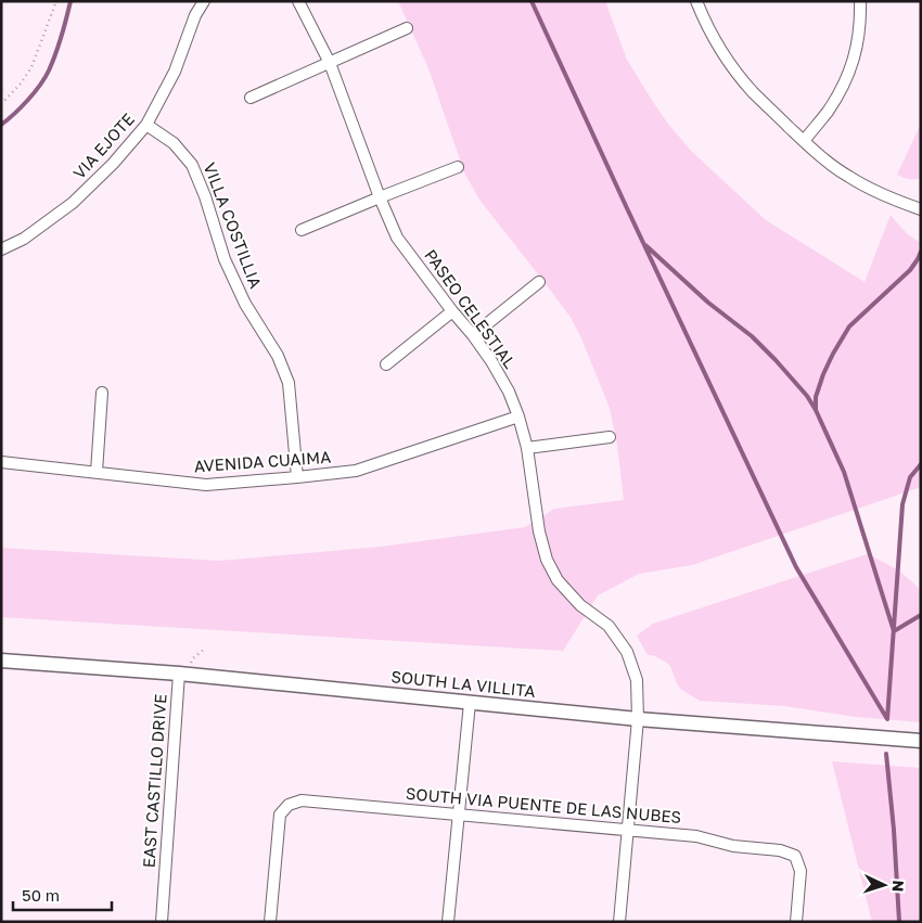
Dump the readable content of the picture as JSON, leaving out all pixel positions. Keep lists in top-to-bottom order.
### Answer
{
  "streets": {
    "street": [
      "VIA EJOTE",
      "VILLA COSTILLIA",
      "PASEO CELESTIAL",
      "AVENIDA CUAIMA",
      "SOUTH LA VILLITA",
      "EAST CASTILLO DRIVE",
      "SOUTH VIA PUENTE DE LAS NUBES"
    ]
  },
  "crossings": [
    ["VIA EJOTE", "VILLA COSTILLIA"],
    ["VILLA COSTILLIA", "AVENIDA CUAIMA"],
    ["PASEO CELESTIAL", "AVENIDA CUAIMA"],
    ["PASEO CELESTIAL", "SOUTH LA VILLITA"],
    ["PASEO CELESTIAL", "SOUTH VIA PUENTE DE LAS NUBES"],
    ["SOUTH LA VILLITA", "EAST CASTILLO DRIVE"]
  ],
  "scale_bar": "50 m",
  "north": "right"
}
